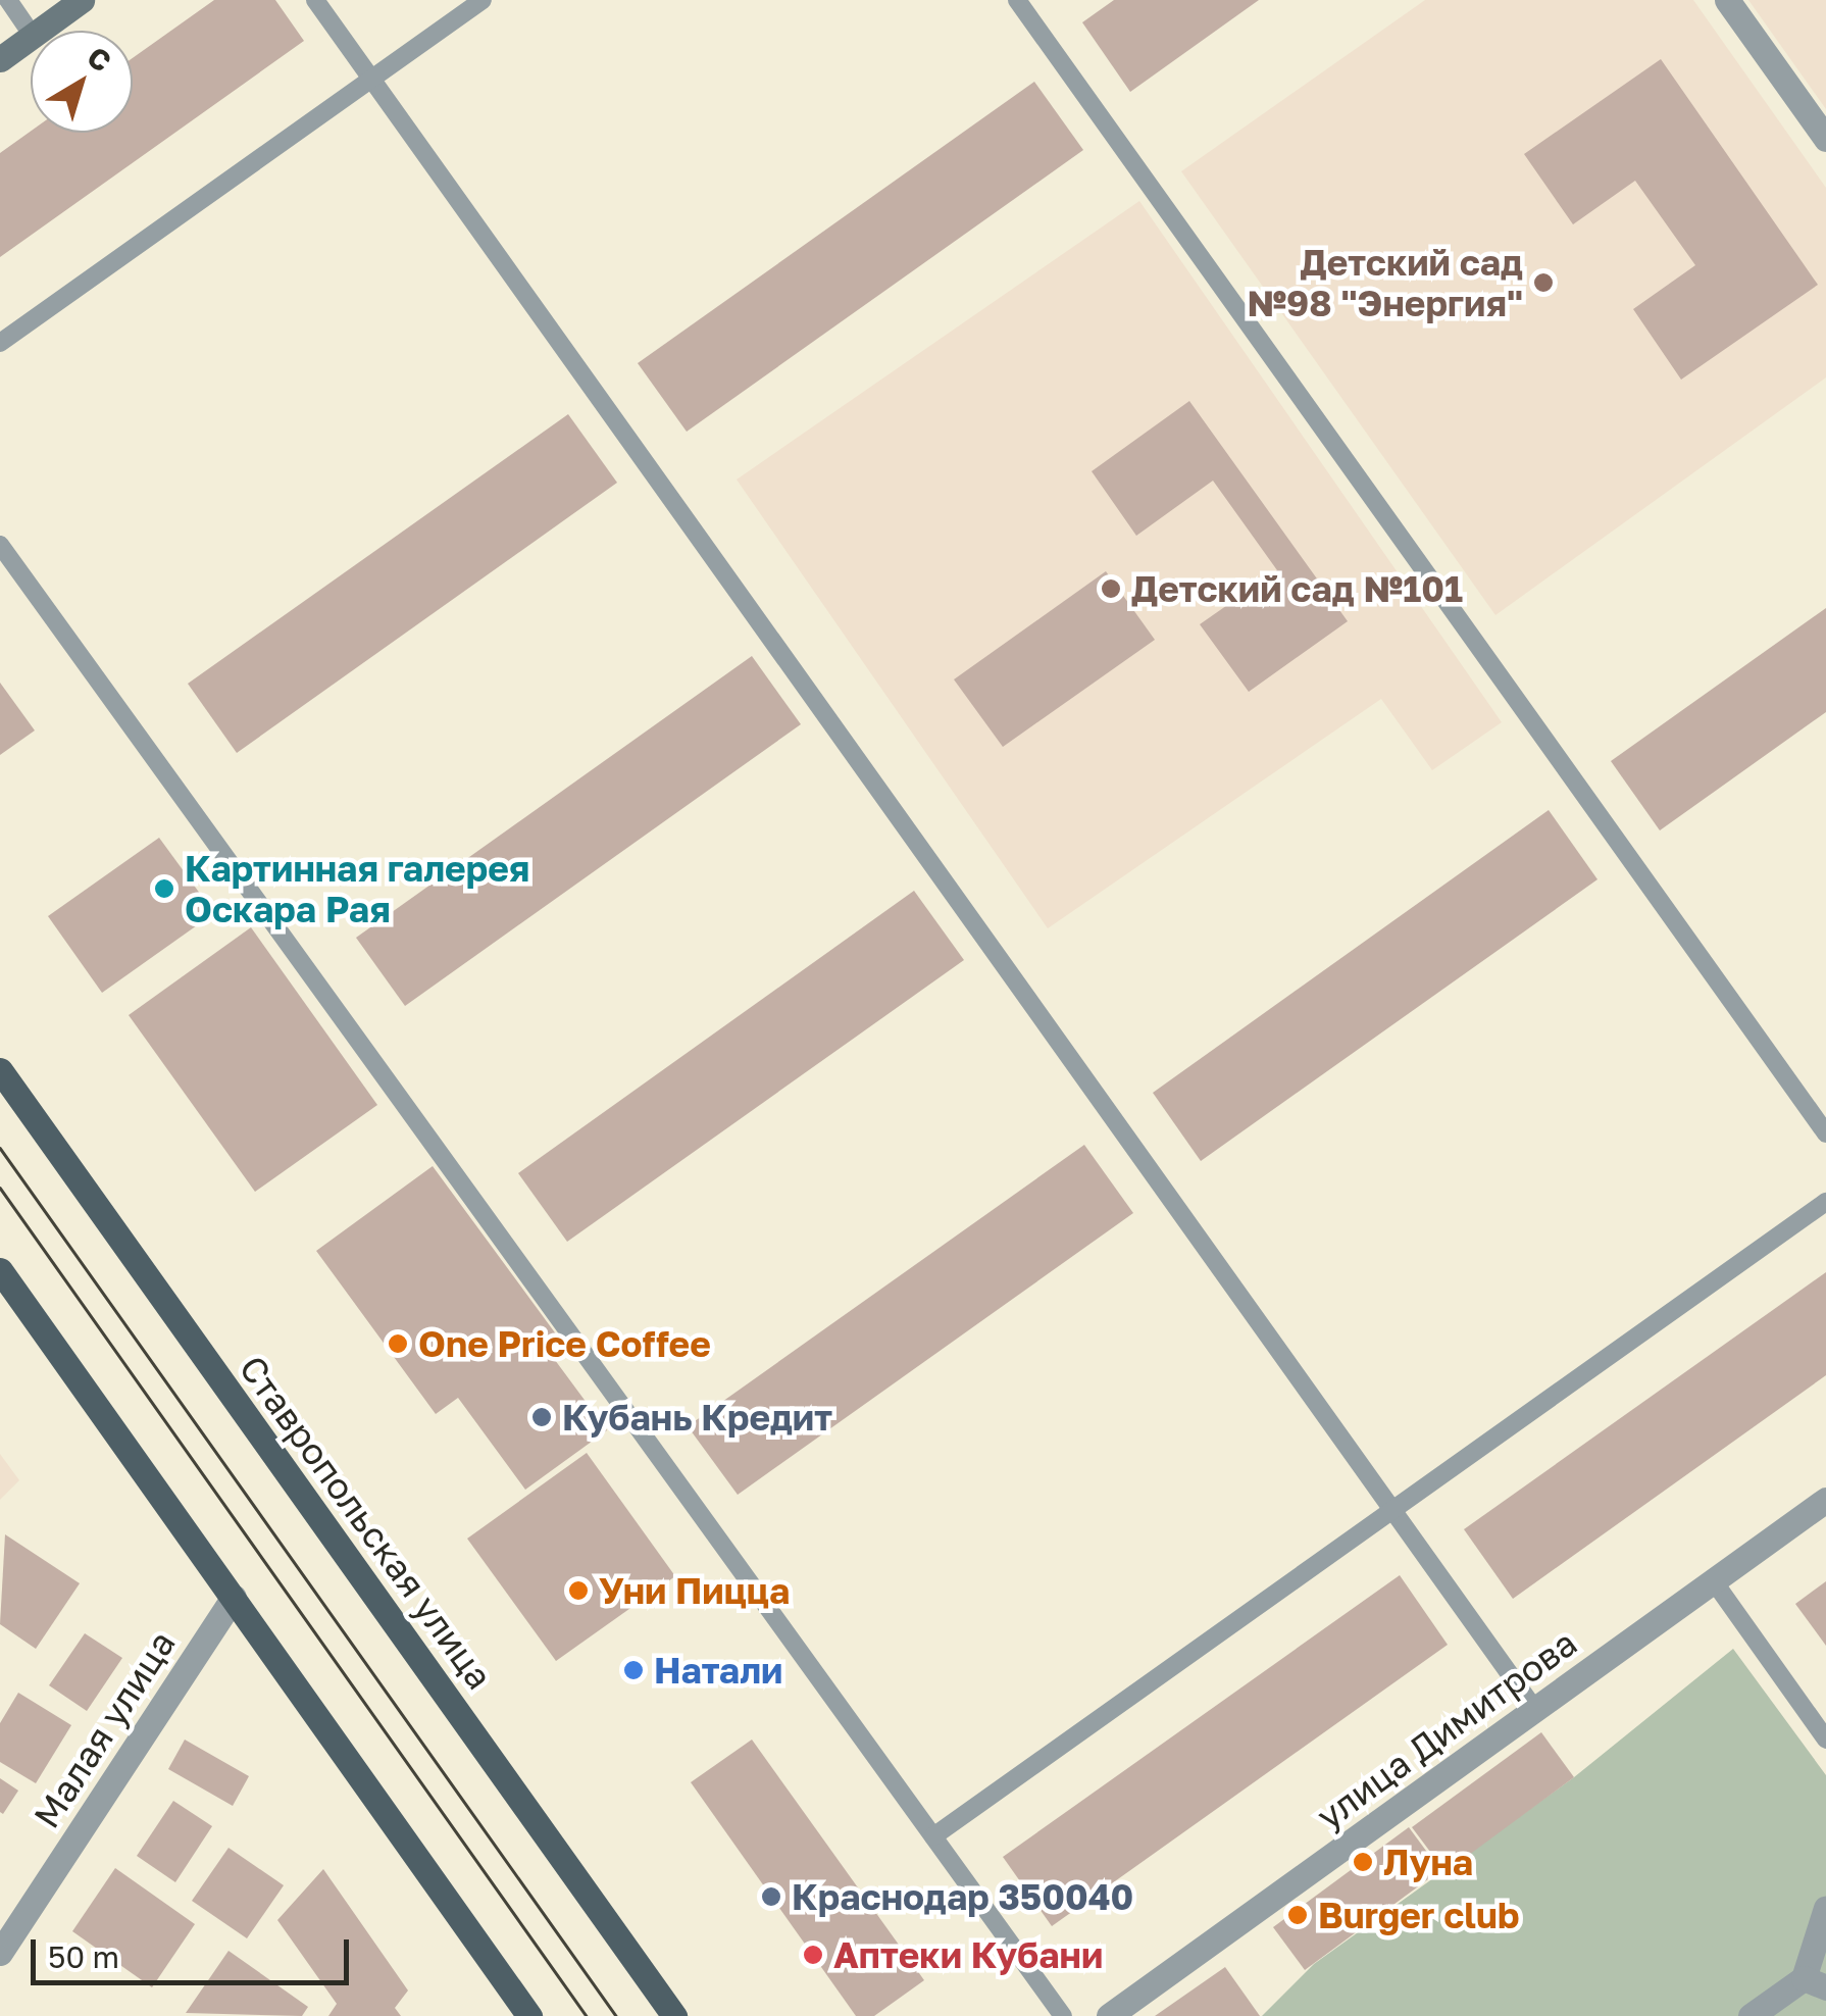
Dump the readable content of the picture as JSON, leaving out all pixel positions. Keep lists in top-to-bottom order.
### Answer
{
  "streets": {
    "main road": ["Ставропольская улица"],
    "street": ["Малая улица", "улица Димитрова"]
  },
  "places": [
    "Детский сад №98 \"Энергия\"",
    "Детский сад №101",
    "Картинная галерея Оскара Рая",
    "One Price Coffee",
    "Кубань Кредит",
    "Уни Пицца",
    "Натали",
    "Луна",
    "Краснодар 350040",
    "Burger club",
    "Аптеки Кубани"
  ],
  "scale_bar": "50 m",
  "north": "top right"
}
